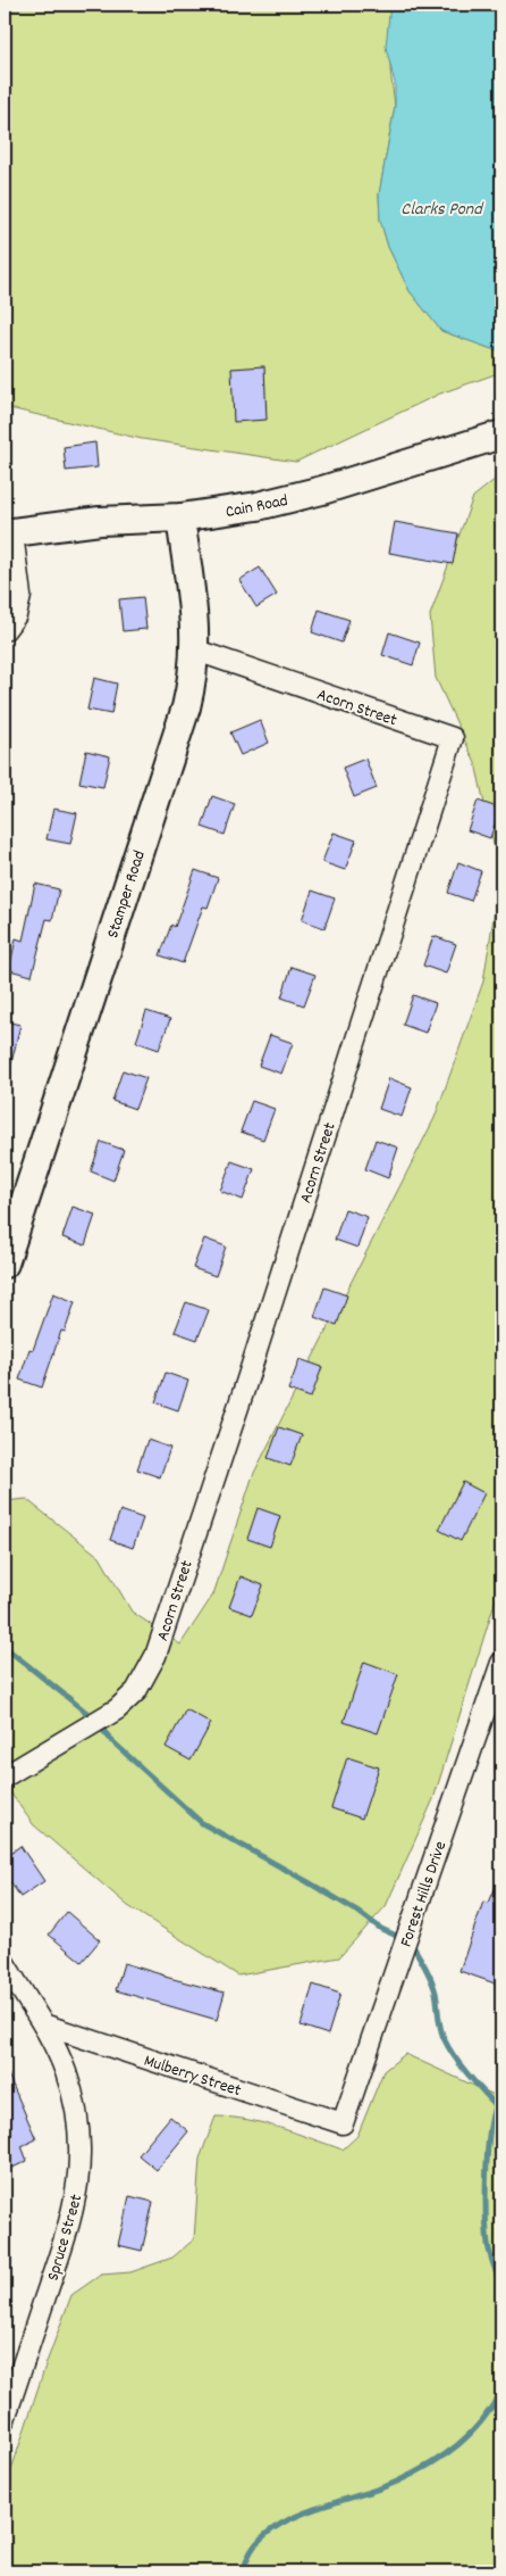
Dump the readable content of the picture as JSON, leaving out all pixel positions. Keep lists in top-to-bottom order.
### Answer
{
  "streets": {
    "street": [
      "Cain Road",
      "Acorn Street",
      "Stamper Road",
      "Forest Hills Drive",
      "Mulberry Street",
      "Spruce Street"
    ]
  },
  "crossings": [
    ["Cain Road", "Stamper Road"],
    ["Acorn Street", "Stamper Road"],
    ["Forest Hills Drive", "Mulberry Street"],
    ["Mulberry Street", "Spruce Street"]
  ],
  "water": ["Clarks Pond"]
}
